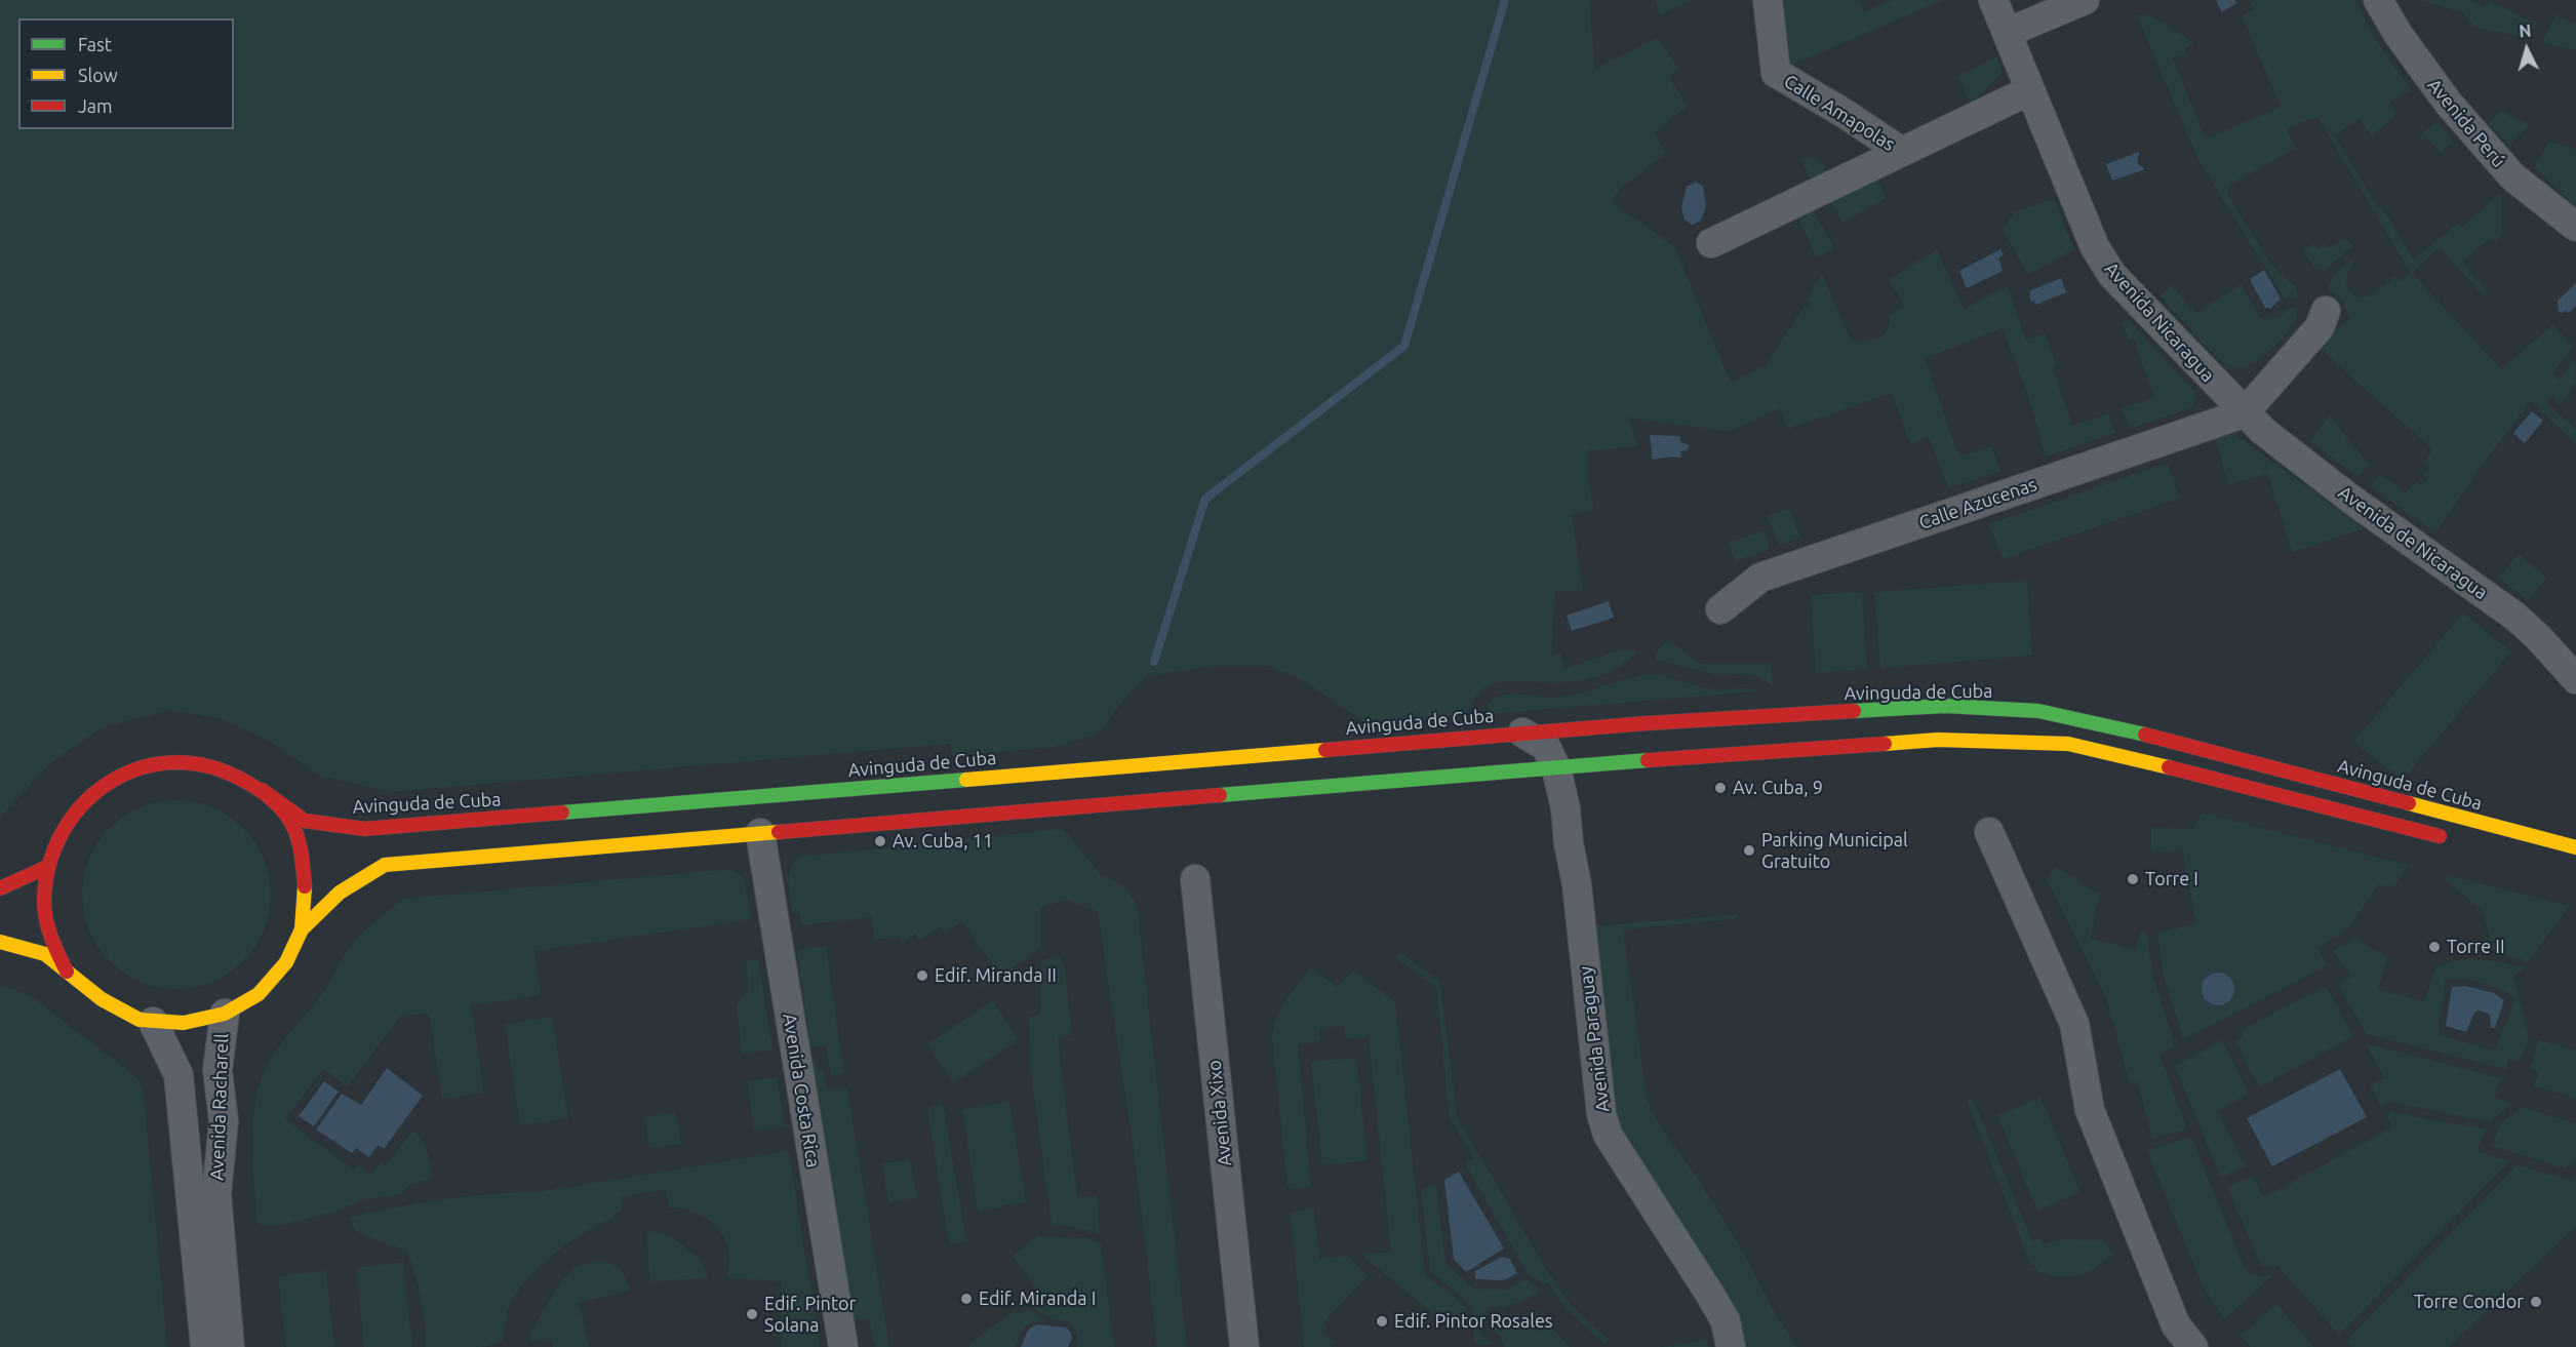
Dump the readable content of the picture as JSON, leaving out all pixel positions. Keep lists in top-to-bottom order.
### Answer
{
  "streets": {
    "main road": ["Avinguda de Cuba"],
    "street": [
      "Calle Amapolas",
      "Avenida Perú",
      "Avenida Nicaragua",
      "Calle Azucenas",
      "Avenida de Nicaragua",
      "Avenida Paraguay",
      "Avenida Costa Rica",
      "Avenida Racharell",
      "Avenida Xixo"
    ]
  },
  "crossings": [
    ["Calle Amapolas", "Avenida Nicaragua"],
    ["Avenida Nicaragua", "Calle Azucenas"],
    ["Avenida Nicaragua", "Avenida de Nicaragua"],
    ["Calle Azucenas", "Avenida de Nicaragua"]
  ],
  "places": [
    "Av. Cuba, 9",
    "Av. Cuba, 11",
    "Parking Municipal Gratuito",
    "Torre I",
    "Torre II",
    "Edif. Miranda II",
    "Edif. Miranda I",
    "Torre Condor",
    "Edif. Pintor Solana",
    "Edif. Pintor Rosales"
  ],
  "legend": ["Fast", "Slow", "Jam"],
  "north": "top"
}
